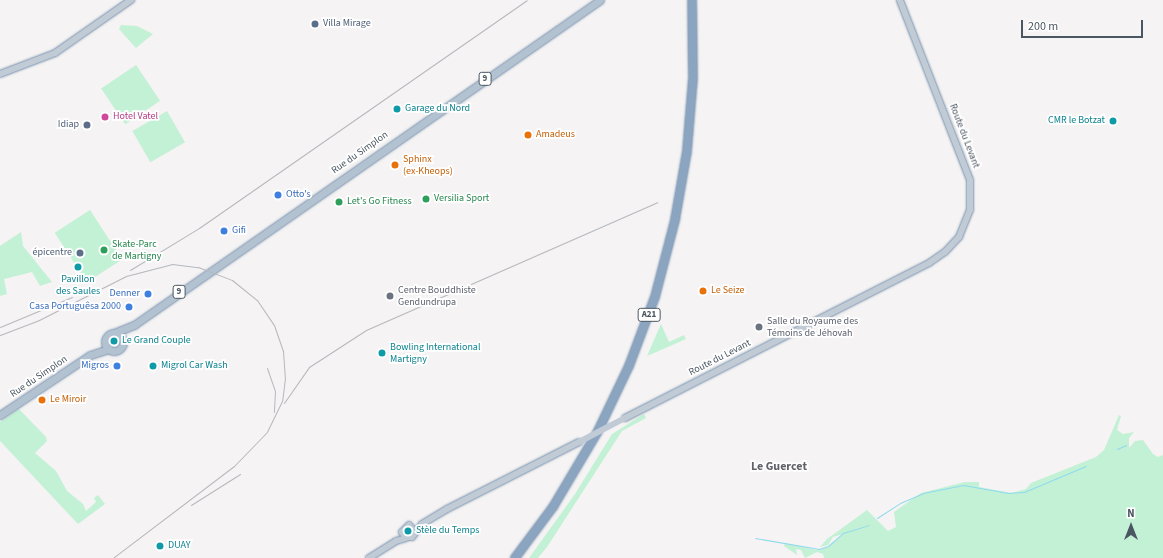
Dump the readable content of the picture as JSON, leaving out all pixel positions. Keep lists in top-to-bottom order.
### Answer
{
  "streets": {
    "highway": ["A21"],
    "main road": ["9", "Rue du Simplon"],
    "street": ["Route du Levant"]
  },
  "crossings": [
    ["9", "Rue du Simplon"]
  ],
  "districts": ["Le Guercet"],
  "places": [
    "Villa Mirage",
    "Garage du Nord",
    "Hotel Vatel",
    "CMR le Botzat",
    "Idiap",
    "Amadeus",
    "Sphinx (ex-Kheops)",
    "Otto's",
    "Versilia Sport",
    "Let's Go Fitness",
    "Gifi",
    "Skate-Parc de Martigny",
    "épicentre",
    "Pavillon des Saules",
    "Le Seize",
    "Denner",
    "Centre Bouddhiste Gendundrupa",
    "Casa Portuguêsa 2000",
    "Salle du Royaume des Témoins de Jéhovah",
    "Le Grand Couple",
    "Bowling International Martigny",
    "Migros",
    "Migrol Car Wash",
    "Le Miroir",
    "Stèle du Temps",
    "DUAY"
  ],
  "scale_bar": "200 m",
  "north": "top"
}
